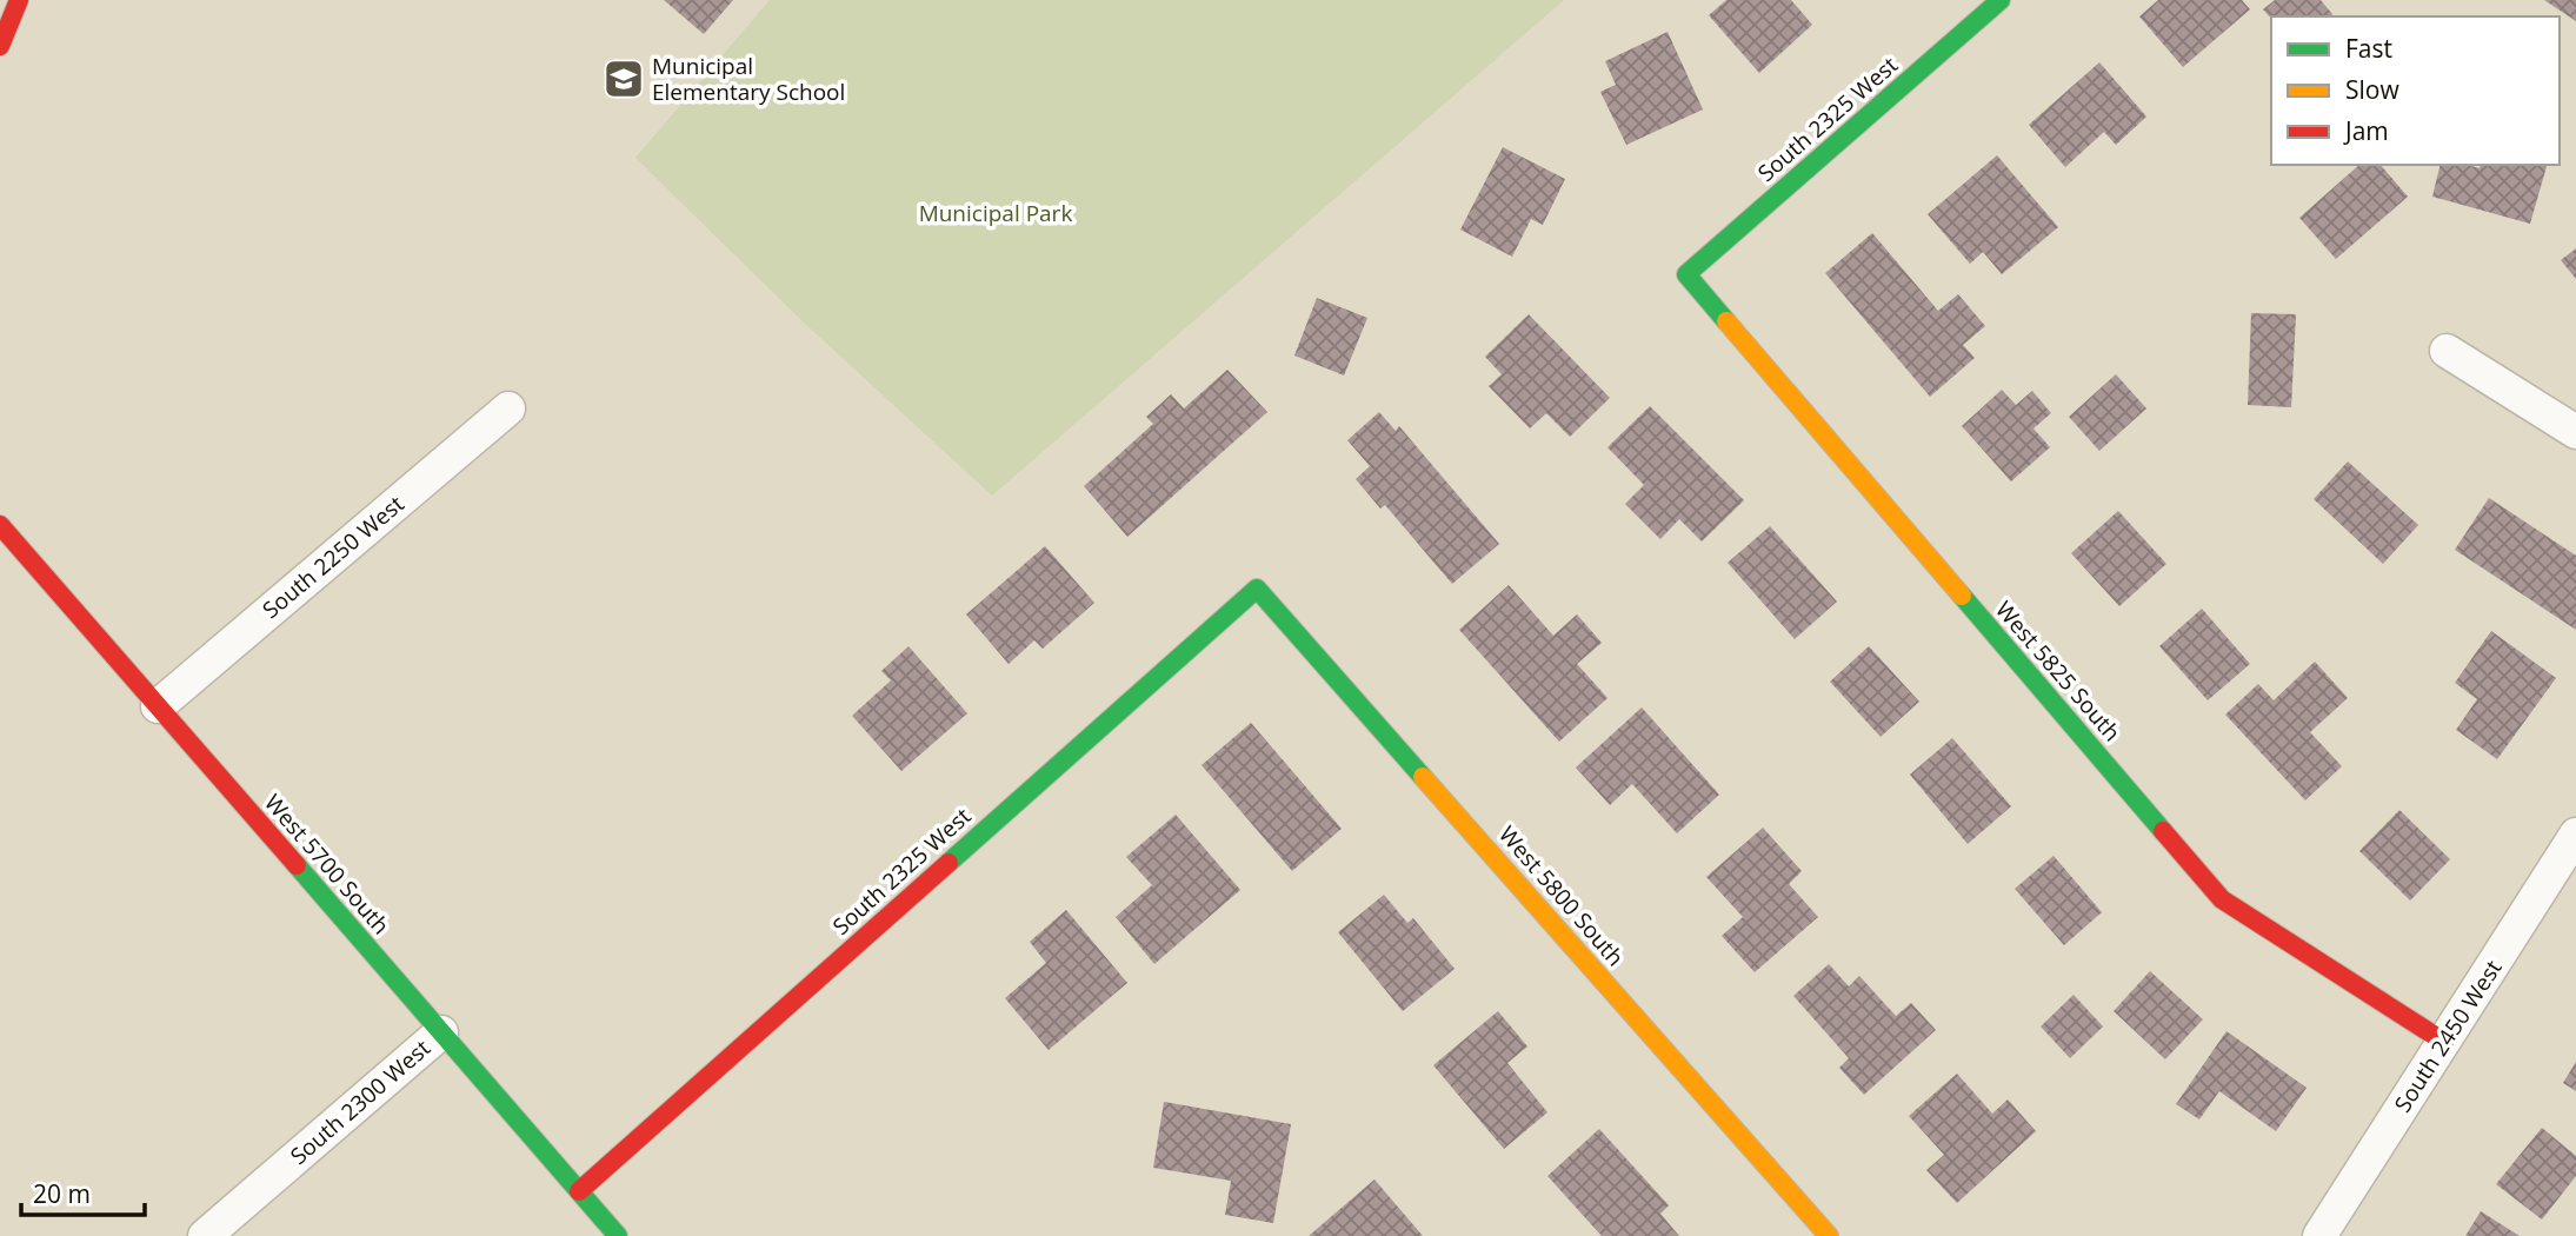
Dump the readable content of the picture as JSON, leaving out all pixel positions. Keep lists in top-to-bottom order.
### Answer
{
  "streets": {
    "street": [
      "South 2325 West",
      "South 2250 West",
      "West 5825 South",
      "West 5700 South",
      "West 5800 South",
      "South 2450 West",
      "South 2300 West"
    ]
  },
  "crossings": [
    ["South 2325 West", "West 5825 South"],
    ["South 2325 West", "West 5700 South"],
    ["South 2325 West", "West 5800 South"],
    ["South 2250 West", "West 5700 South"],
    ["West 5825 South", "South 2450 West"],
    ["West 5700 South", "South 2300 West"]
  ],
  "parks": ["Municipal Park"],
  "places": {
    "school or university": ["Municipal Elementary School"]
  },
  "legend": ["Fast", "Slow", "Jam"],
  "scale_bar": "20 m"
}
